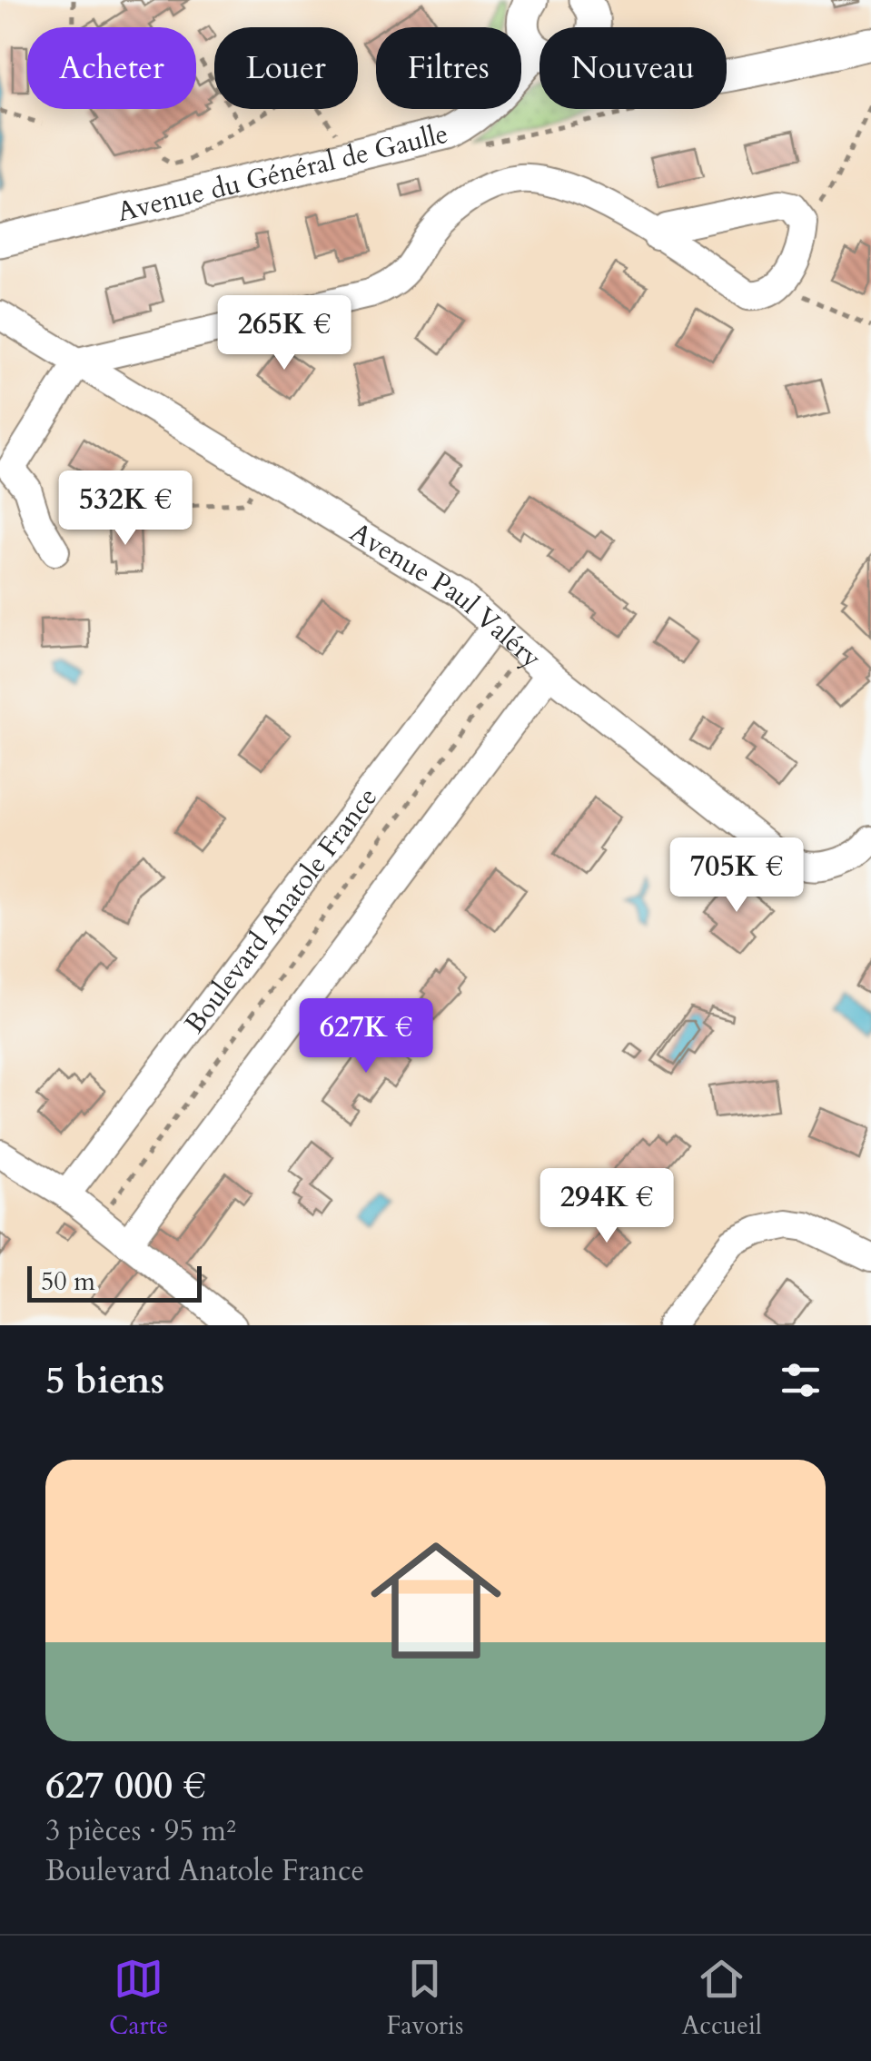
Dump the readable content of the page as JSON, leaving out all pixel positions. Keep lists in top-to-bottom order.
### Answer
{
  "streets": {
    "street": ["Avenue du Général de Gaulle", "Avenue Paul Valéry", "Boulevard Anatole France"]
  },
  "crossings": [
    ["Avenue Paul Valéry", "Boulevard Anatole France"]
  ],
  "scale_bar": "50 m",
  "page": {
    "chip": [
      "Acheter",
      "Louer",
      "Filtres",
      "Nouveau"
    ],
    "price": [
      "265K €",
      "532K €",
      "705K €",
      "627K €",
      "294K €"
    ],
    "scale": "50 m",
    "heading": "5 biens",
    "list": [
      {
        "name": "627 000 €",
        "note": "3 pièces · 95 m² · Boulevard Anatole France"
      }
    ],
    "tabs": ["Carte", "Favoris", "Accueil"]
  }
}
